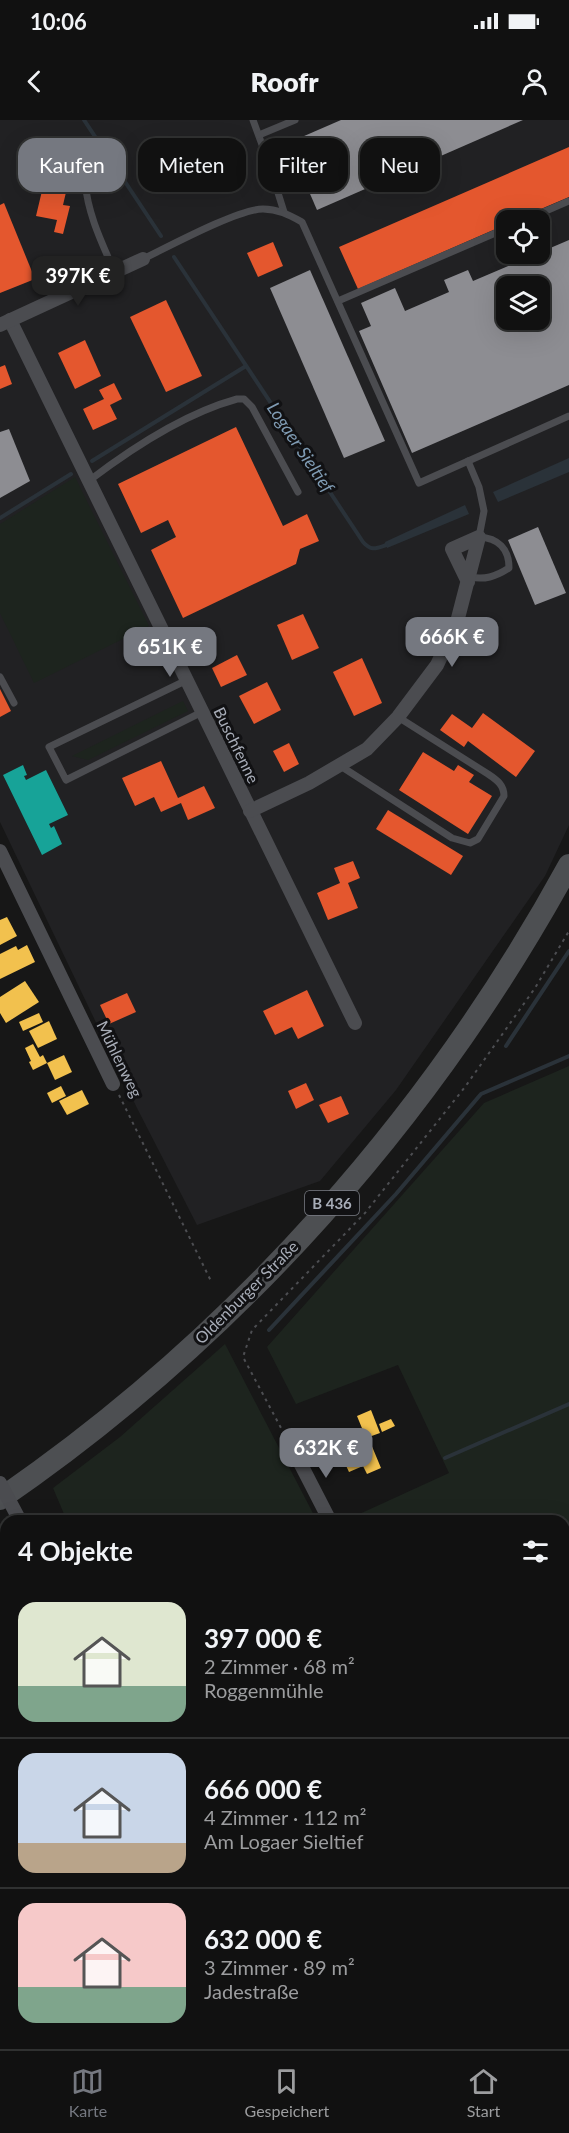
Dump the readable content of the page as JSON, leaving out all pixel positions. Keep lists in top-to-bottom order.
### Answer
{
  "streets": {
    "main road": ["B 436", "Oldenburger Straße"],
    "street": ["Buschfenne", "Mühlenweg"]
  },
  "water": ["Logaer Sieltief"],
  "page": {
    "status": "10:06",
    "header": "Roofr",
    "chip": [
      "Kaufen",
      "Mieten",
      "Filter",
      "Neu"
    ],
    "price": [
      "397K €",
      "666K €",
      "651K €",
      "632K €"
    ],
    "heading": "4 Objekte",
    "list": [
      {
        "name": "397 000 €",
        "note": "2 Zimmer · 68 m² · Roggenmühle"
      },
      {
        "name": "666 000 €",
        "note": "4 Zimmer · 112 m² · Am Logaer Sieltief"
      },
      {
        "name": "632 000 €",
        "note": "3 Zimmer · 89 m² · Jadestraße"
      }
    ],
    "tabs": ["Karte", "Gespeichert", "Start"]
  }
}
